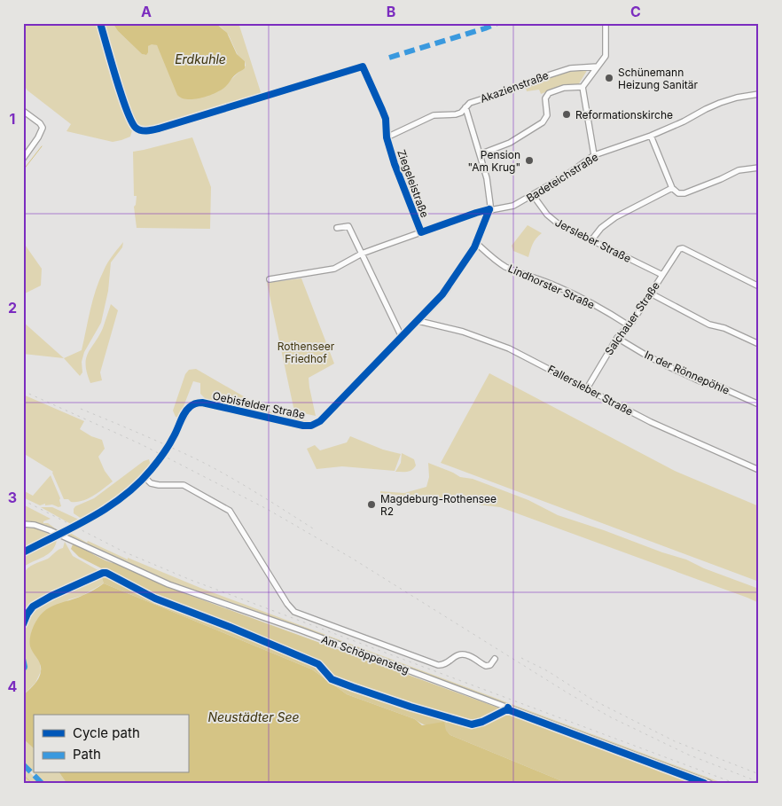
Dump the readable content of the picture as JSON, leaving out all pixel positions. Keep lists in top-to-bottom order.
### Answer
{
  "streets": {
    "street": [
      "Akazienstraße",
      "Badeteichstraße",
      "Ziegeleistraße",
      "Jersleber Straße",
      "Lindhorster Straße",
      "Salchauer Straße",
      "In der Rönnepöhle",
      "Fallersleber Straße",
      "Oebisfelder Straße",
      "Am Schöppensteg"
    ]
  },
  "crossings": [
    ["Akazienstraße", "Ziegeleistraße"],
    ["Badeteichstraße", "Ziegeleistraße"],
    ["Badeteichstraße", "Jersleber Straße"],
    ["Badeteichstraße", "Oebisfelder Straße"],
    ["Jersleber Straße", "Salchauer Straße"],
    ["Lindhorster Straße", "Salchauer Straße"],
    ["Lindhorster Straße", "Oebisfelder Straße"],
    ["Salchauer Straße", "In der Rönnepöhle"],
    ["Salchauer Straße", "Fallersleber Straße"],
    ["Fallersleber Straße", "Oebisfelder Straße"]
  ],
  "water": ["Erdkuhle", "Neustädter See"],
  "parks": ["Rothenseer Friedhof"],
  "places": [
    "Schünemann Heizung Sanitär",
    "Reformationskirche",
    "Pension \"Am Krug\"",
    "Magdeburg-Rothensee R2"
  ],
  "legend": ["Cycle path", "Path"],
  "grid": {
    "columns": ["A", "B", "C"],
    "rows": [
      "1",
      "2",
      "3",
      "4"
    ]
  }
}
